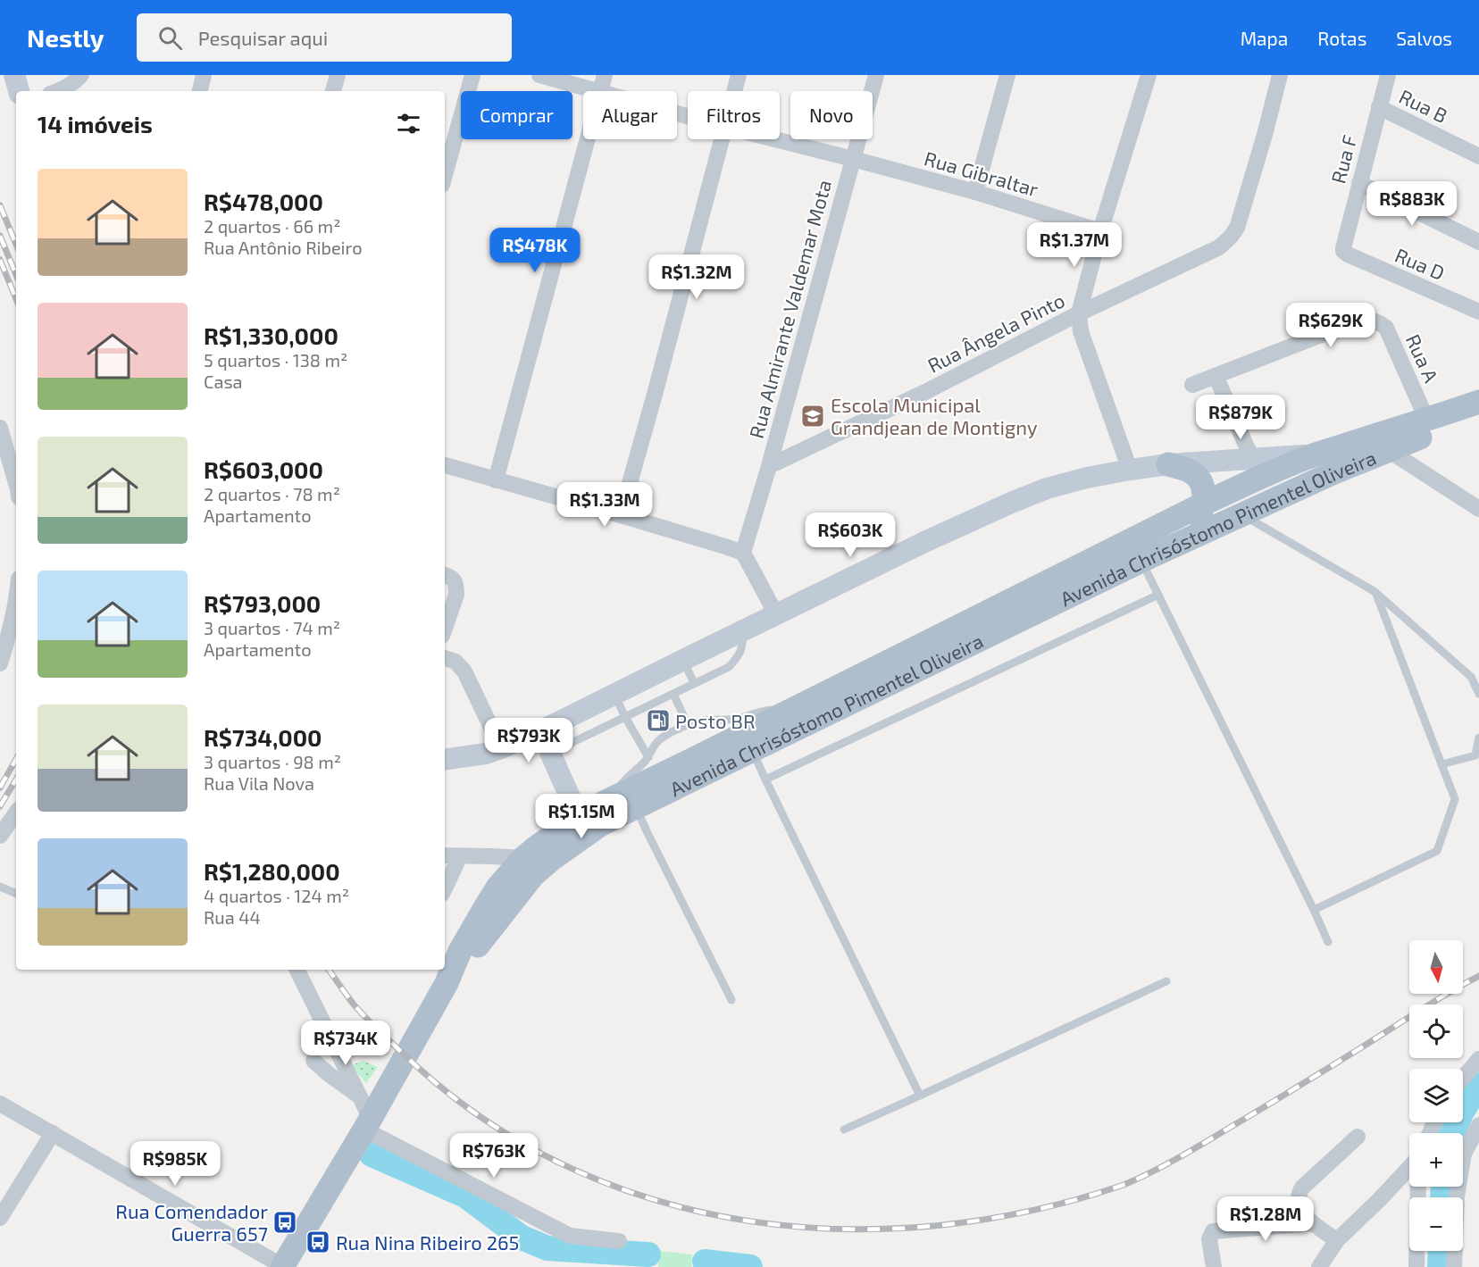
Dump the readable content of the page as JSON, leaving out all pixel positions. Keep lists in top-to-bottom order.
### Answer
{
  "streets": {
    "main road": ["Avenida Chrisóstomo Pimentel Oliveira"],
    "street": [
      "Rua B",
      "Rua F",
      "Rua Gibraltar",
      "Rua D",
      "Rua Almirante Valdemar Mota",
      "Rua Ângela Pinto",
      "Rua A"
    ]
  },
  "crossings": [
    ["Rua B", "Rua F"],
    ["Rua F", "Rua D"],
    ["Rua Gibraltar", "Rua Almirante Valdemar Mota"],
    ["Rua Almirante Valdemar Mota", "Rua Ângela Pinto"],
    ["Rua A", "Avenida Chrisóstomo Pimentel Oliveira"]
  ],
  "places": {
    "school or university": ["Escola Municipal Grandjean de Montigny"],
    "fuel station": ["Posto BR"],
    "bus stop": ["Rua Comendador Guerra 657", "Rua Nina Ribeiro 265"]
  },
  "north": "bottom",
  "page": {
    "header": "Nestly",
    "search": "Pesquisar aqui",
    "nav": ["Mapa", "Rotas", "Salvos"],
    "chip": [
      "Comprar",
      "Alugar",
      "Filtros",
      "Novo"
    ],
    "heading": "14 imóveis",
    "list": [
      {
        "name": "R$478,000",
        "note": "2 quartos · 66 m² · Rua Antônio Ribeiro"
      },
      {
        "name": "R$1,330,000",
        "note": "5 quartos · 138 m² · Casa"
      },
      {
        "name": "R$603,000",
        "note": "2 quartos · 78 m² · Apartamento"
      },
      {
        "name": "R$793,000",
        "note": "3 quartos · 74 m² · Apartamento"
      },
      {
        "name": "R$734,000",
        "note": "3 quartos · 98 m² · Rua Vila Nova"
      },
      {
        "name": "R$1,280,000",
        "note": "4 quartos · 124 m² · Rua 44"
      }
    ],
    "price": [
      "R$883K",
      "R$1.37M",
      "R$478K",
      "R$1.32M",
      "R$629K",
      "R$879K",
      "R$1.33M",
      "R$603K",
      "R$793K",
      "R$1.15M",
      "R$734K",
      "R$763K",
      "R$985K",
      "R$1.28M"
    ],
    "map_buttons": ["+", "−"]
  }
}
